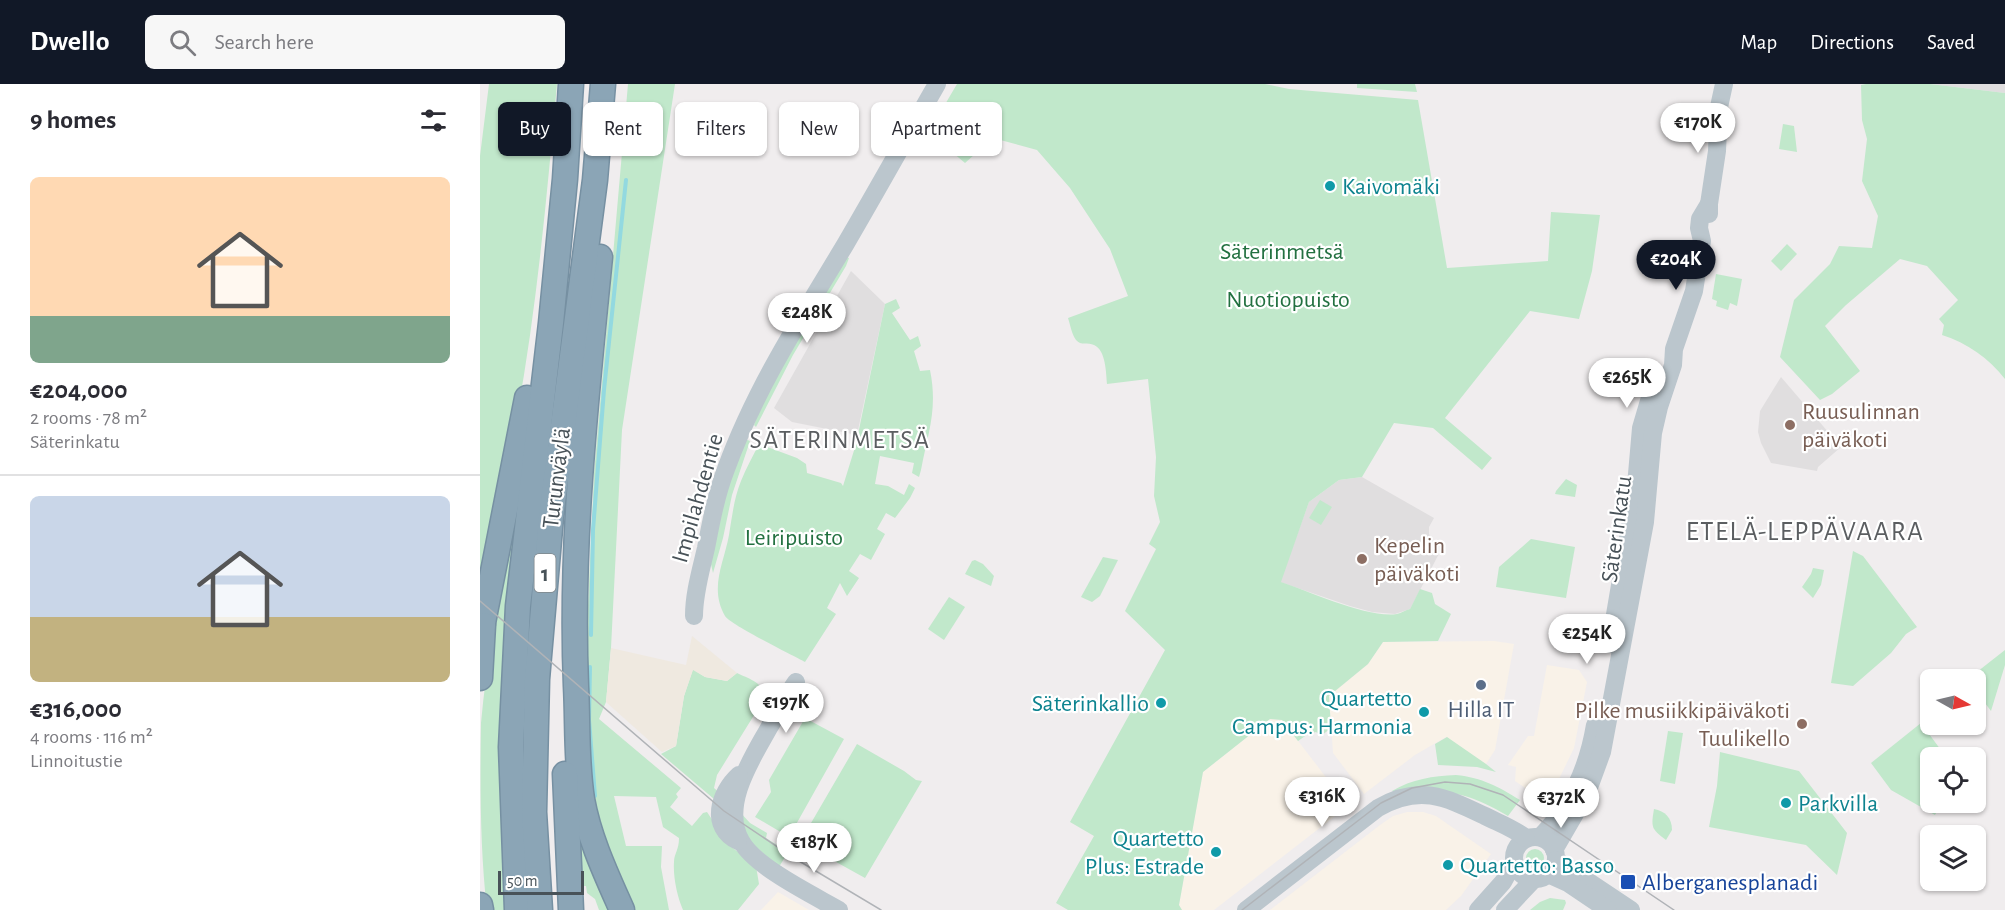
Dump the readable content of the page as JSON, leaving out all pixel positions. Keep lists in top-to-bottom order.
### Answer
{
  "streets": {
    "highway": ["Turunväylä", "1"],
    "main road": ["Impilahdentie", "Säterinkatu"]
  },
  "districts": ["SÄTERINMETSÄ", "ETELÄ-LEPPÄVAARA"],
  "parks": ["Säterinmetsä", "Nuotiopuisto", "Leiripuisto"],
  "places": {
    "other": [
      "Kaivomäki",
      "Ruusulinnan päiväkoti",
      "Kepelin päiväkoti",
      "Hilla IT",
      "Säterinkallio",
      "Quartetto Campus: Harmonia",
      "Pilke musiikkipäiväkoti Tuulikello",
      "Parkvilla",
      "Quartetto Plus: Estrade",
      "Quartetto: Basso"
    ],
    "transit": ["Alberganesplanadi"]
  },
  "scale_bar": "50 m",
  "north": "right",
  "page": {
    "header": "Dwello",
    "search": "Search here",
    "nav": ["Map", "Directions", "Saved"],
    "heading": "9 homes",
    "chip": [
      "Buy",
      "Rent",
      "Filters",
      "New",
      "Apartment"
    ],
    "price": [
      "€170K",
      "€204K",
      "€248K",
      "€265K",
      "€254K",
      "€197K",
      "€316K",
      "€372K",
      "€187K"
    ],
    "list": [
      {
        "name": "€204,000",
        "note": "2 rooms · 78 m² · Säterinkatu"
      },
      {
        "name": "€316,000",
        "note": "4 rooms · 116 m² · Linnoitustie"
      }
    ],
    "scale": "50 m"
  }
}
